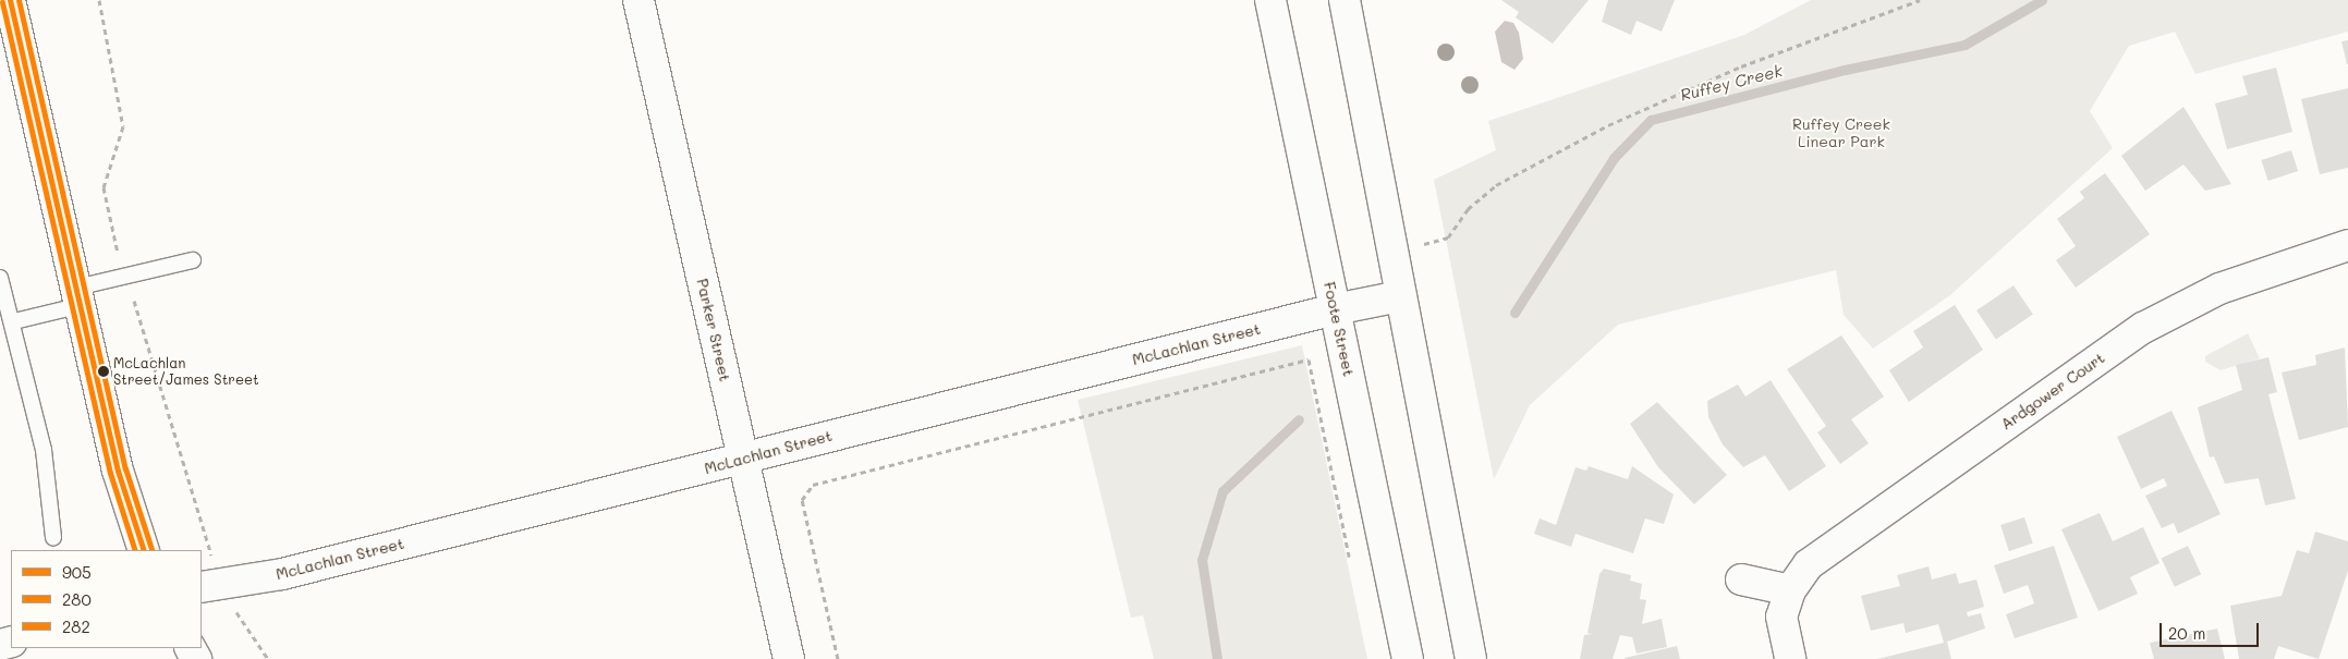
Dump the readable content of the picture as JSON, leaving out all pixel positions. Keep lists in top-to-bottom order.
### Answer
{
  "streets": {
    "street": [
      "Foote Street",
      "Parker Street",
      "McLachlan Street",
      "Ardgower Court"
    ]
  },
  "crossings": [
    ["Foote Street", "McLachlan Street"],
    ["Parker Street", "McLachlan Street"]
  ],
  "water": ["Ruffey Creek"],
  "parks": ["Ruffey Creek Linear Park"],
  "places": ["McLachlan Street/James Street"],
  "lines": ["transit line 905", "transit line 282", "transit line 280"],
  "legend": ["905", "280", "282"],
  "scale_bar": "20 m"
}
